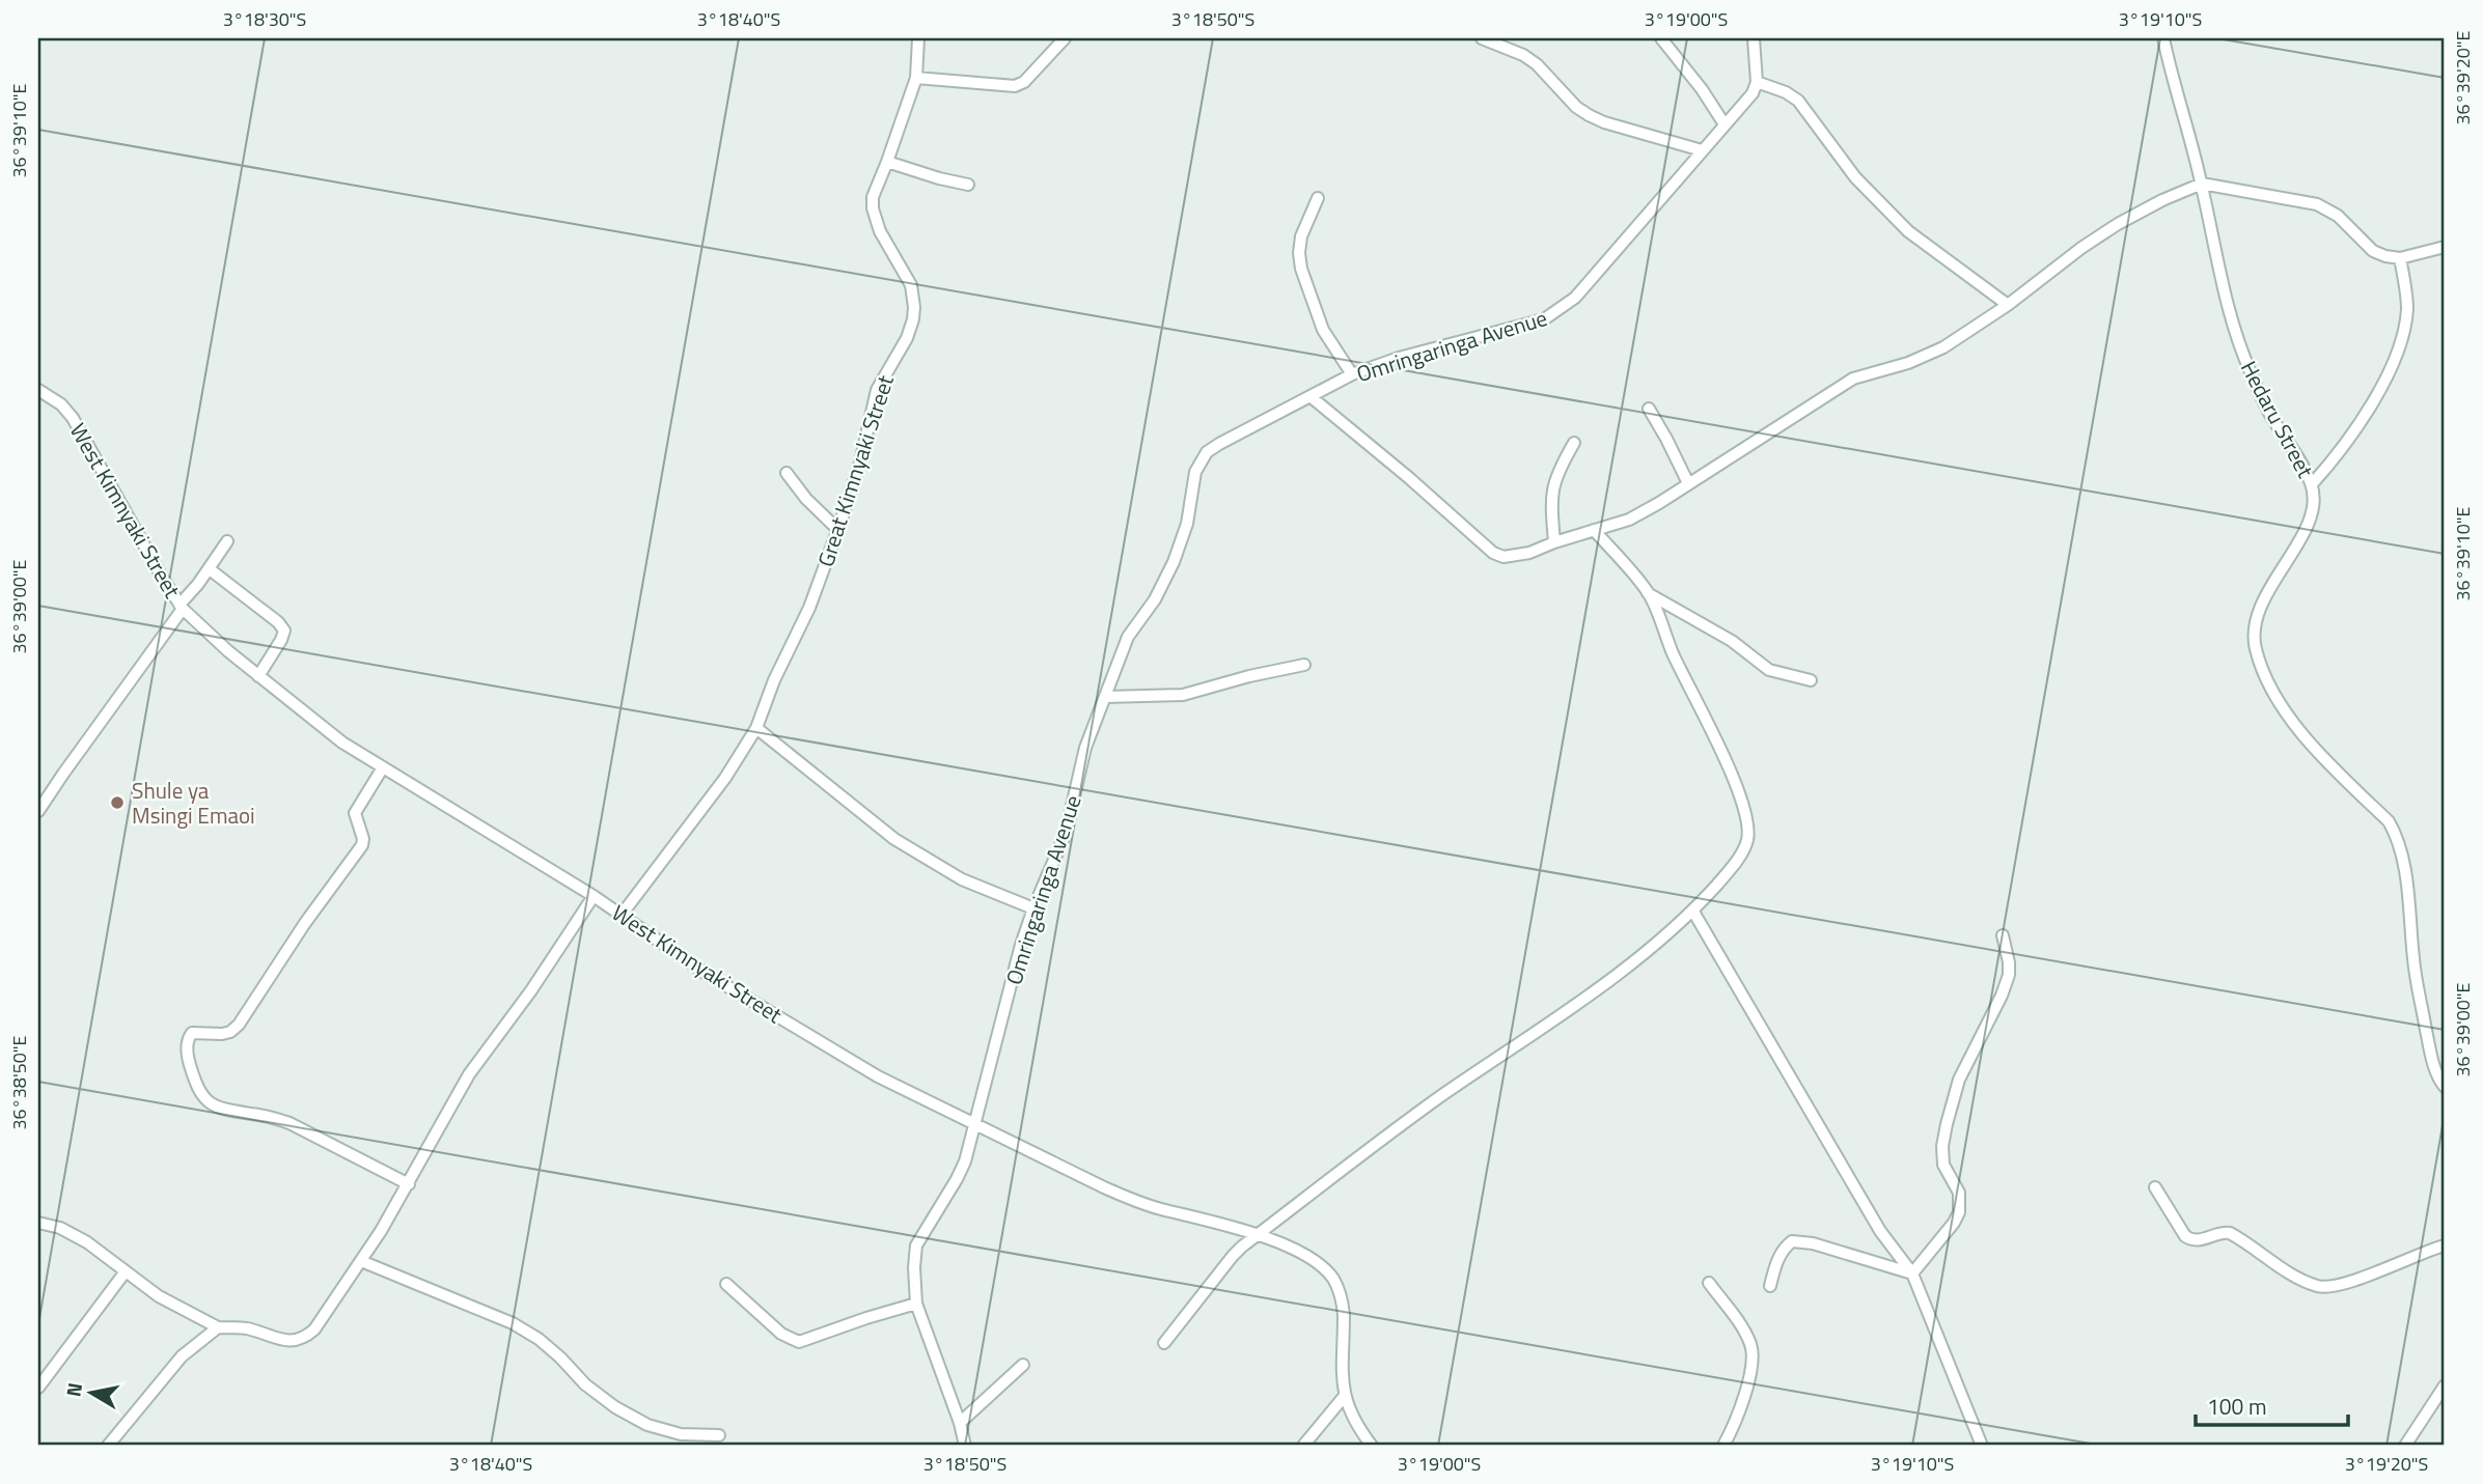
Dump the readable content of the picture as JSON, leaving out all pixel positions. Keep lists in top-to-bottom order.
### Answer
{
  "streets": {
    "street": [
      "Omringaringa Avenue",
      "Hedaru Street",
      "Great Kimnyaki Street",
      "West Kimnyaki Street"
    ]
  },
  "crossings": [
    ["Omringaringa Avenue", "West Kimnyaki Street"],
    ["Great Kimnyaki Street", "West Kimnyaki Street"]
  ],
  "places": ["Shule ya Msingi Emaoi"],
  "scale_bar": "100 m",
  "north": "left",
  "coordinates": [
    "3°18'30\"S",
    "3°18'40\"S",
    "3°18'50\"S",
    "3°19'00\"S",
    "3°19'10\"S",
    "36°39'20\"E",
    "36°39'10\"E",
    "36°39'00\"E",
    "36°38'50\"E",
    "3°19'20\"S"
  ]
}
